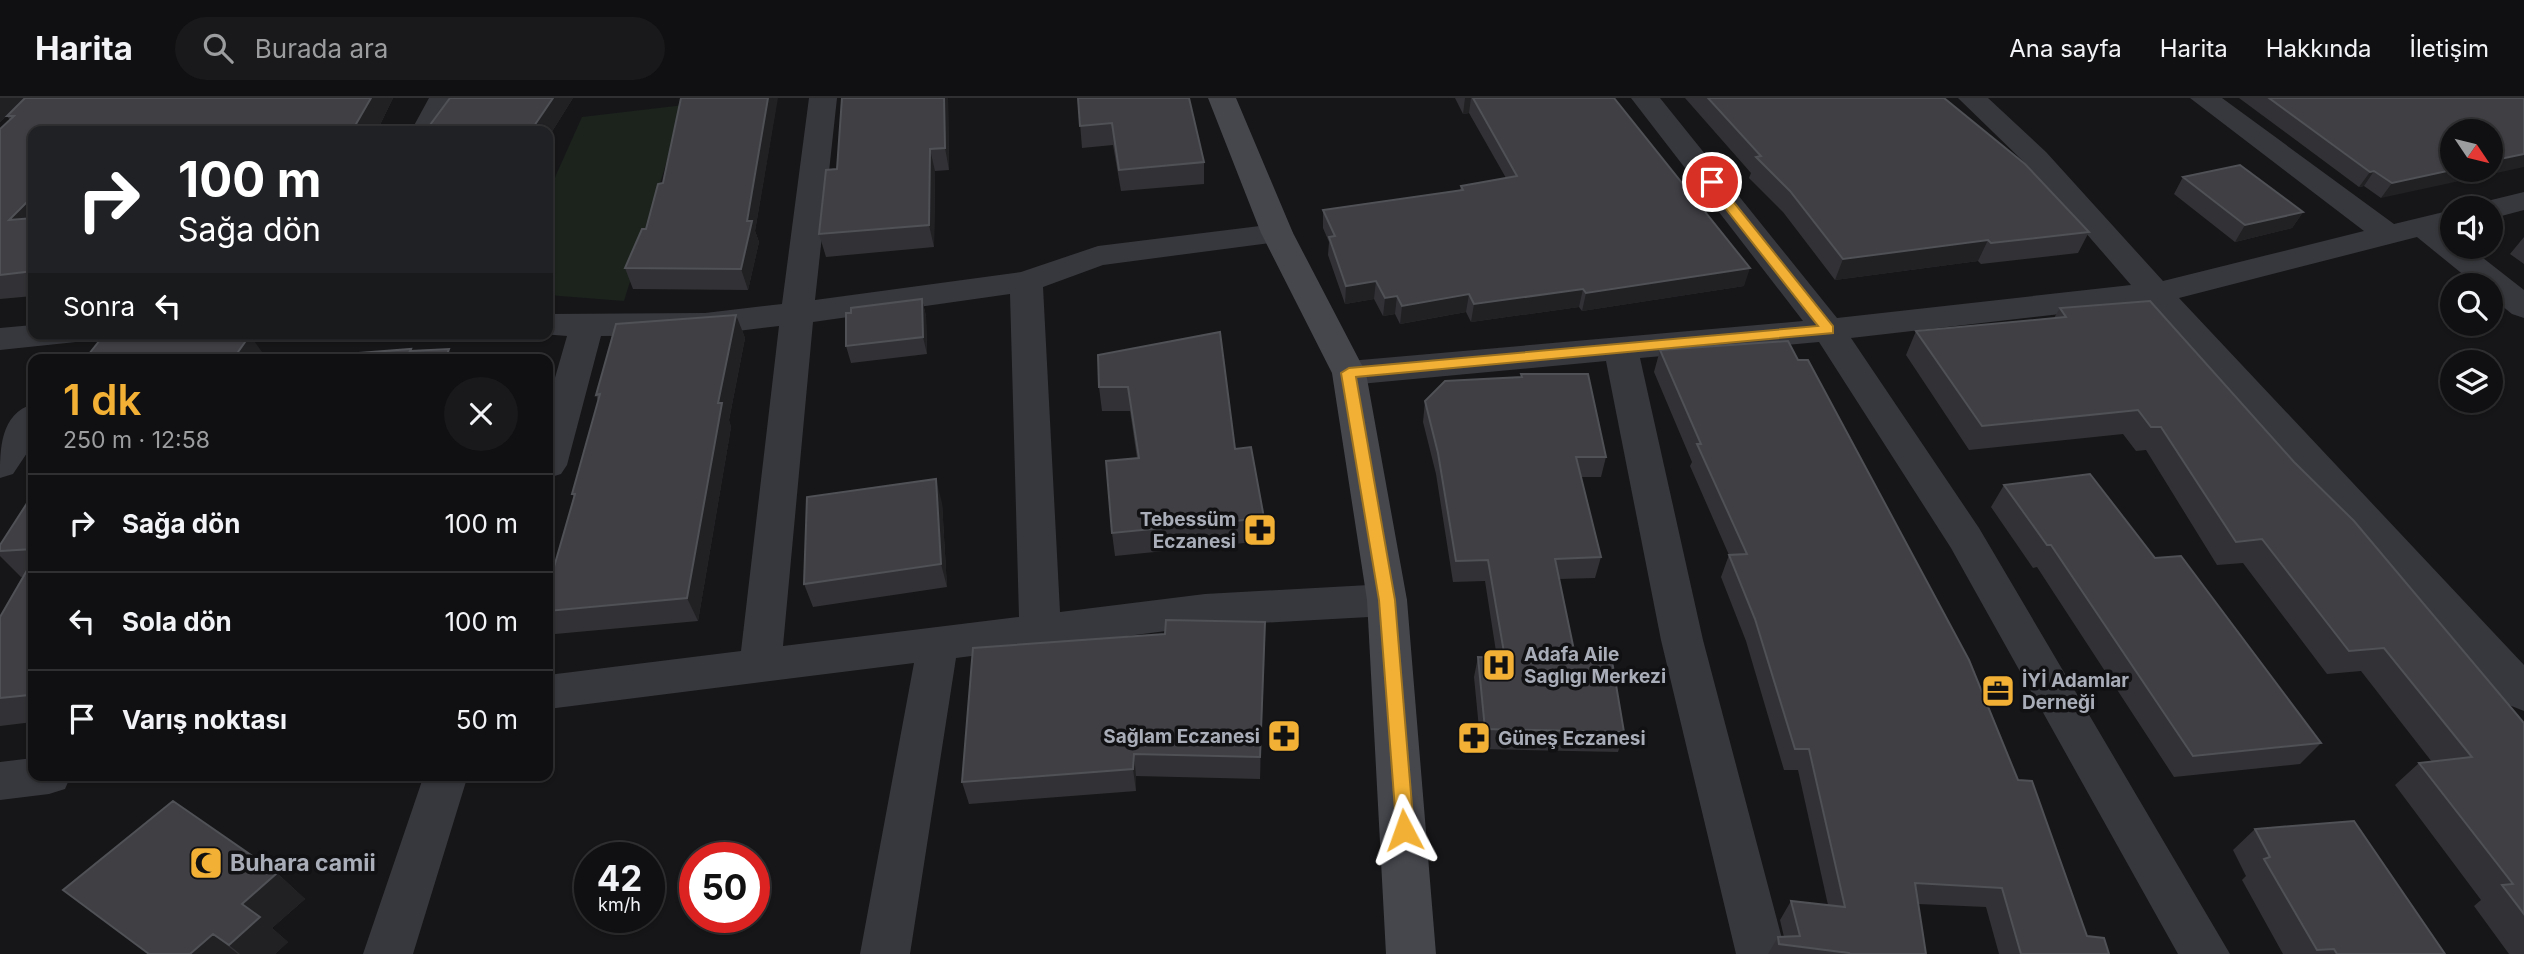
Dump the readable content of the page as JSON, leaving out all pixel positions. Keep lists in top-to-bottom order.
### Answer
{
  "places": {
    "pharmacy": ["Tebessüm Eczanesi", "Sağlam Eczanesi", "Güneş Eczanesi"],
    "hospital": ["Adafa Aile Saglıgı Merkezi"],
    "office": ["İYİ Adamlar Derneği"],
    "mosque": ["Buhara camii"]
  },
  "north": "bottom right",
  "page": {
    "header": "Harita",
    "search": "Burada ara",
    "nav": [
      "Ana sayfa",
      "Harita",
      "Hakkında",
      "İletişim"
    ],
    "turn": ["100 m", "Sağa dön"],
    "then": "Sonra",
    "heading": ["1 dk", "250 m · 12:58"],
    "list": [
      {
        "name": "Sağa dön",
        "value": "100 m"
      },
      {
        "name": "Sola dön",
        "value": "100 m"
      },
      {
        "name": "Varış noktası",
        "value": "50 m"
      }
    ],
    "speed": "42 km/h",
    "limit": "50"
  }
}
